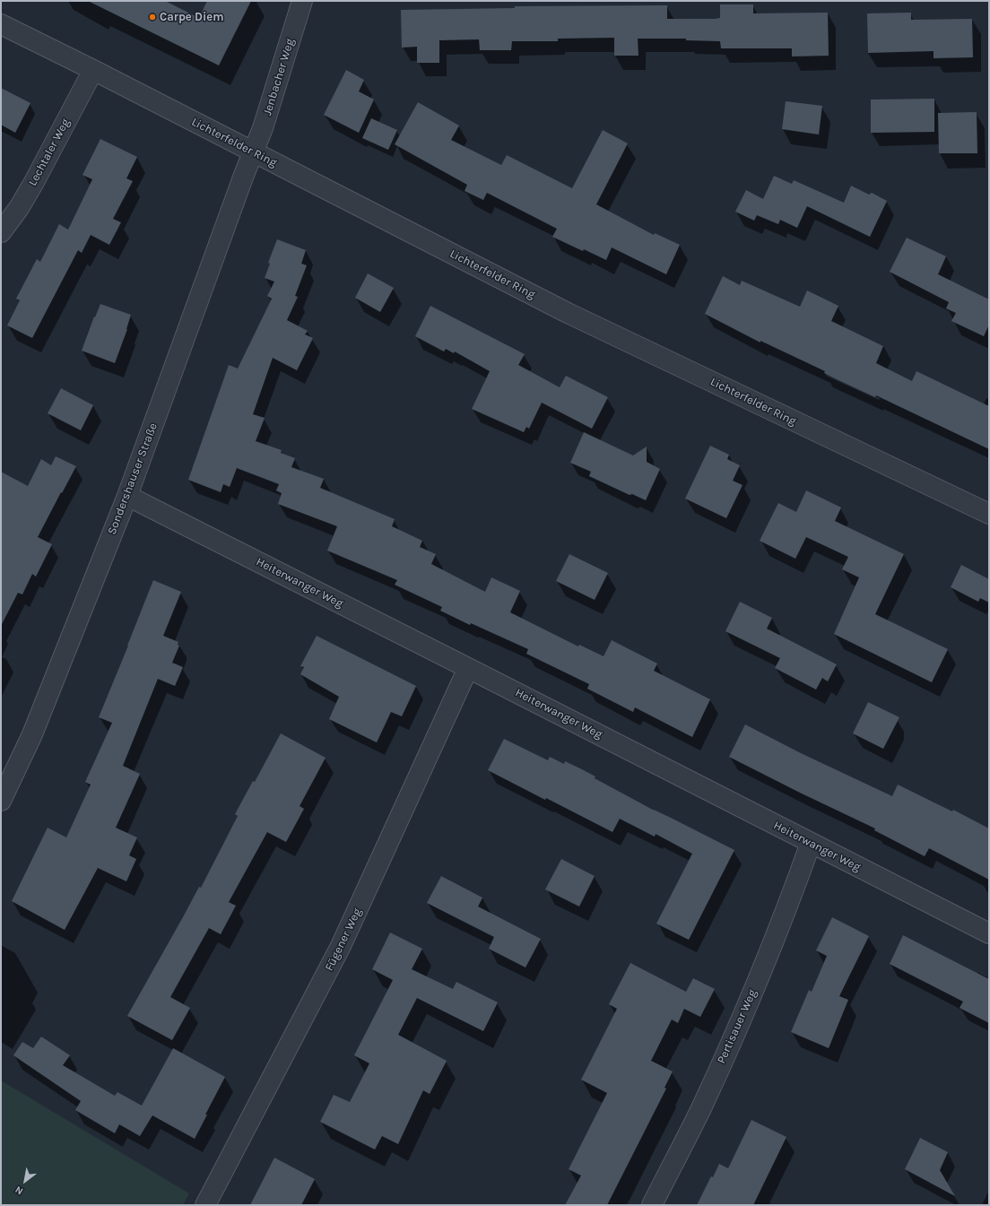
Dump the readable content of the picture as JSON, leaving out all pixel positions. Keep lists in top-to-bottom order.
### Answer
{
  "streets": {
    "street": [
      "Jenbacher Weg",
      "Lichterfelder Ring",
      "Lechtaler Weg",
      "Sondershauser Straße",
      "Heiterwanger Weg",
      "Fügener Weg",
      "Pertisauer Weg"
    ]
  },
  "crossings": [
    ["Jenbacher Weg", "Lichterfelder Ring"],
    ["Jenbacher Weg", "Sondershauser Straße"],
    ["Lichterfelder Ring", "Lechtaler Weg"],
    ["Lichterfelder Ring", "Sondershauser Straße"],
    ["Sondershauser Straße", "Heiterwanger Weg"],
    ["Heiterwanger Weg", "Fügener Weg"],
    ["Heiterwanger Weg", "Pertisauer Weg"]
  ],
  "places": ["Carpe Diem"],
  "north": "bottom left"
}
